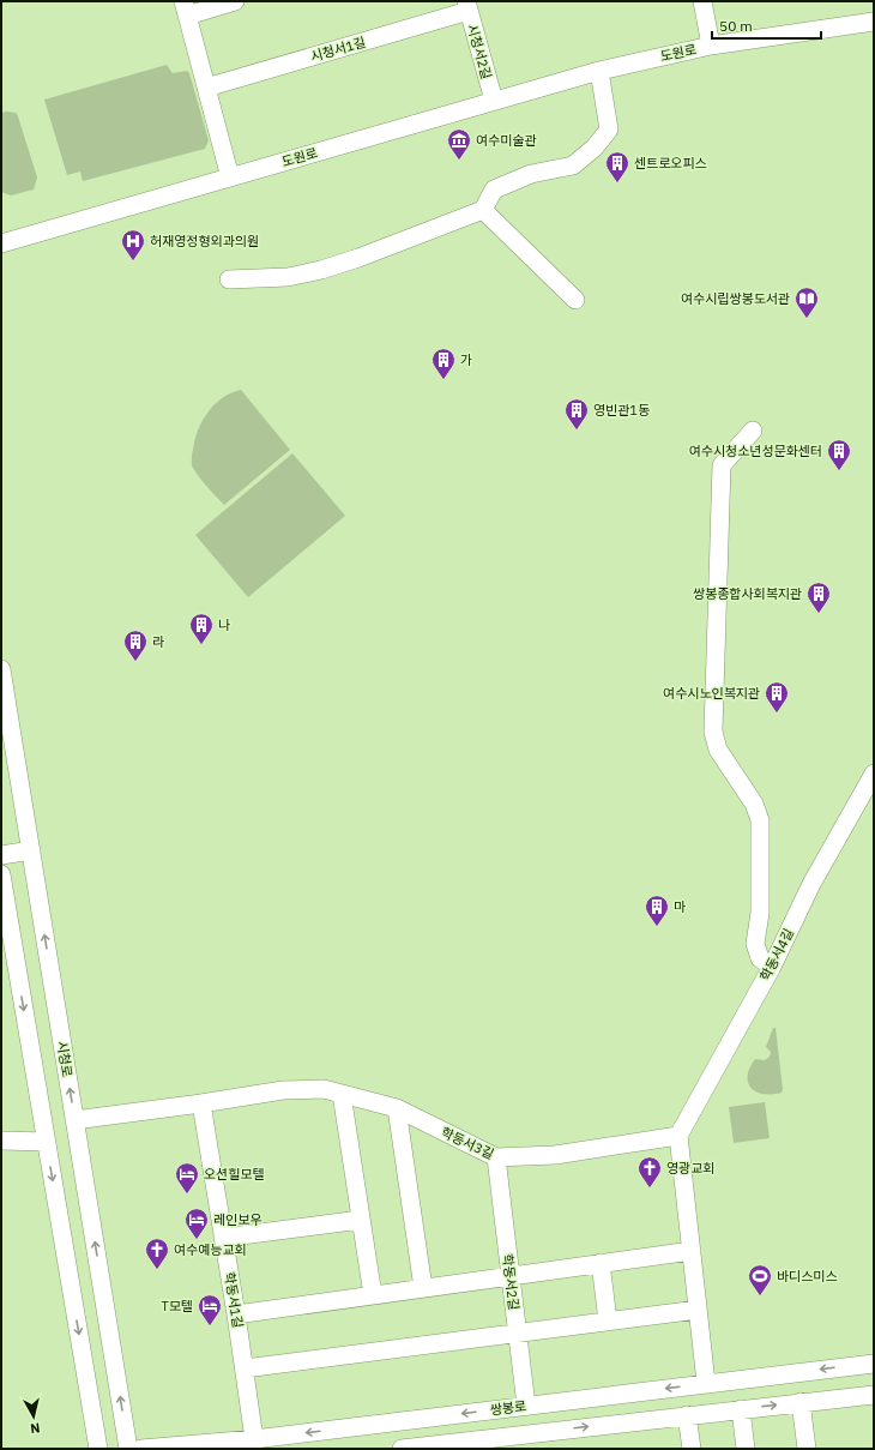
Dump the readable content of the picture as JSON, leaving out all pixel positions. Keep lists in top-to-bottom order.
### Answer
{
  "streets": {
    "street": [
      "시청서1길",
      "시청서2길",
      "도원로",
      "학동서4길",
      "시청로",
      "학동서3길",
      "학동서2길",
      "학동서1길",
      "쌍봉로"
    ]
  },
  "crossings": [
    ["시청서1길", "시청서2길"],
    ["시청서2길", "도원로"],
    ["학동서4길", "학동서3길"],
    ["시청로", "학동서3길"],
    ["학동서3길", "학동서2길"],
    ["학동서3길", "학동서1길"],
    ["학동서2길", "쌍봉로"],
    ["학동서1길", "쌍봉로"]
  ],
  "places": {
    "museum": ["여수미술관"],
    "building": [
      "센트로오피스",
      "가",
      "영빈관1동",
      "여수시청소년성문화센터",
      "쌍봉종합사회복지관",
      "나",
      "라",
      "여수시노인복지관",
      "마"
    ],
    "hospital": ["허재영정형외과의원"],
    "library": ["여수시립쌍봉도서관"],
    "church": ["영광교회", "여수예능교회"],
    "hotel": ["오션힐모텔", "레인보우", "T모텔"],
    "sports": ["바디스미스"]
  },
  "scale_bar": "50 m",
  "north": "bottom"
}
